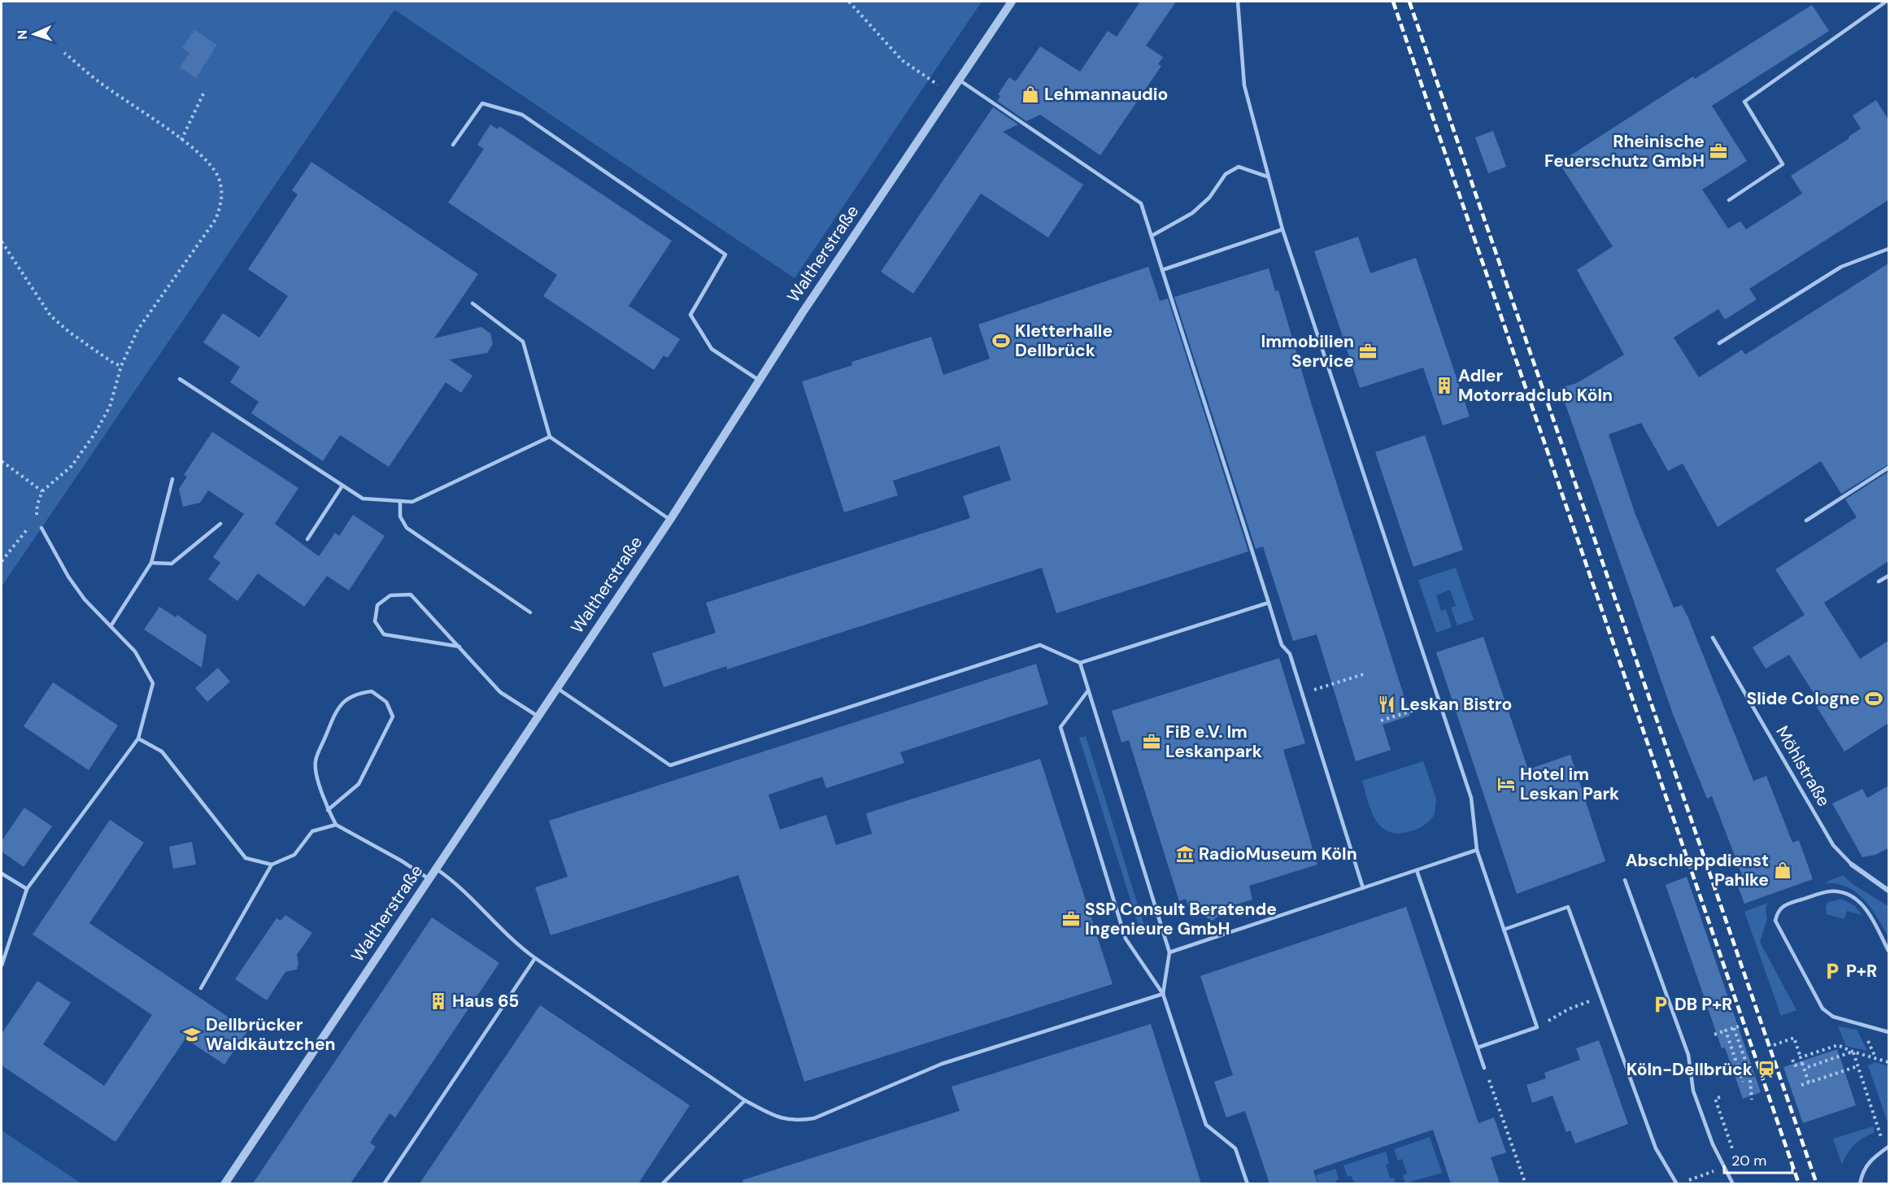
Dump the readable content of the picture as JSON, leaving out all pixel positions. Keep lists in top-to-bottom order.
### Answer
{
  "streets": {
    "street": ["Waltherstraße", "Möhlstraße"]
  },
  "places": {
    "shop": ["Lehmannaudio", "Abschleppdienst Pahlke"],
    "office": [
      "Rheinische Feuerschutz GmbH",
      "Immobilien Service",
      "FiB e.V. Im Leskanpark",
      "SSP Consult Beratende Ingenieure GmbH"
    ],
    "sports": ["Kletterhalle Dellbrück", "Slide Cologne"],
    "building": ["Adler Motorradclub Köln", "Haus 65"],
    "restaurant": ["Leskan Bistro"],
    "hotel": ["Hotel im Leskan Park"],
    "museum": ["RadioMuseum Köln"],
    "parking": ["P+R", "DB P+R"],
    "school or university": ["Dellbrücker Waldkäutzchen"],
    "station": ["Köln-Dellbrück"]
  },
  "scale_bar": "20 m",
  "north": "left"
}
